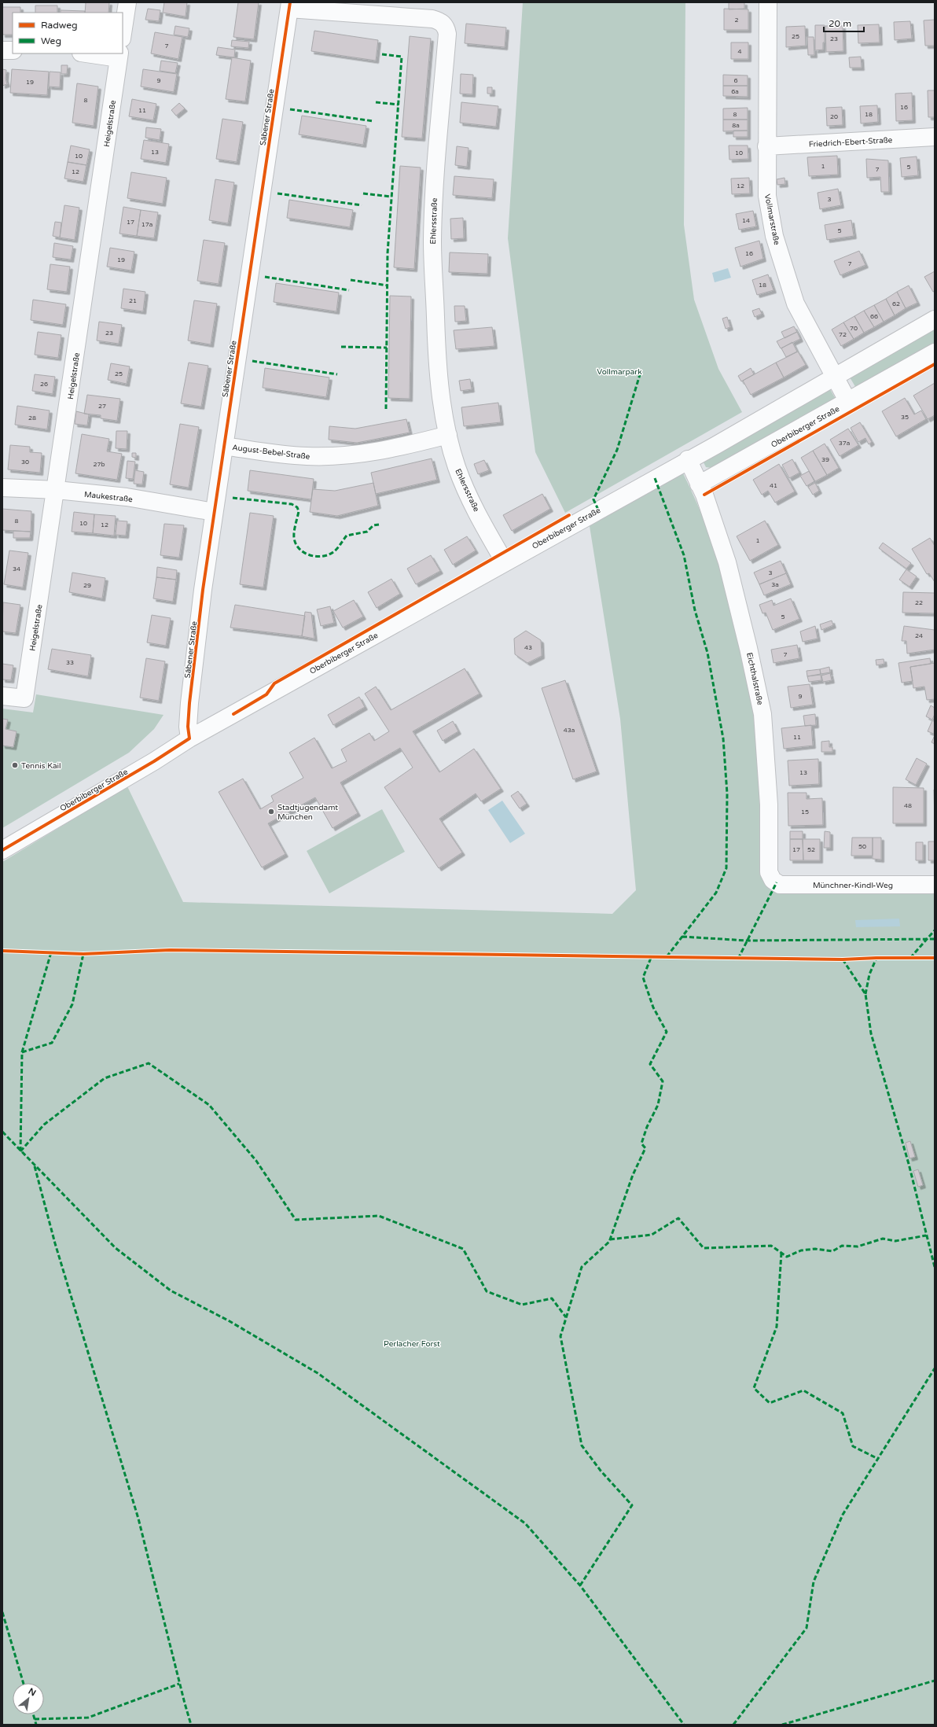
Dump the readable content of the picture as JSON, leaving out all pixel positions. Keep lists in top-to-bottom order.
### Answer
{
  "streets": {
    "street": [
      "Säbener Straße",
      "Heigelstraße",
      "Friedrich-Ebert-Straße",
      "Vollmarstraße",
      "Ehlersstraße",
      "Oberbiberger Straße",
      "August-Bebel-Straße",
      "Maukestraße",
      "Eichthalstraße",
      "Münchner-Kindl-Weg"
    ]
  },
  "crossings": [
    ["Säbener Straße", "Ehlersstraße"],
    ["Säbener Straße", "Oberbiberger Straße"],
    ["Säbener Straße", "August-Bebel-Straße"],
    ["Säbener Straße", "Maukestraße"],
    ["Heigelstraße", "Maukestraße"],
    ["Friedrich-Ebert-Straße", "Vollmarstraße"],
    ["Vollmarstraße", "Oberbiberger Straße"],
    ["Ehlersstraße", "Oberbiberger Straße"],
    ["Ehlersstraße", "August-Bebel-Straße"],
    ["Oberbiberger Straße", "Eichthalstraße"],
    ["Eichthalstraße", "Münchner-Kindl-Weg"]
  ],
  "parks": ["Vollmarpark", "Perlacher Forst"],
  "places": ["Tennis Kail", "Stadtjugendamt München"],
  "house_numbers": [
    "2",
    "25",
    "23",
    "7",
    "4",
    "9",
    "6",
    "19",
    "6a",
    "8",
    "16",
    "11",
    "8",
    "18",
    "20",
    "8a",
    "13",
    "10",
    "10",
    "1",
    "5",
    "7",
    "12",
    "12",
    "3",
    "14",
    "17",
    "17a",
    "5",
    "16",
    "19",
    "7",
    "18",
    "21",
    "62",
    "66",
    "70",
    "23",
    "72",
    "25",
    "26",
    "27",
    "35",
    "28",
    "37a",
    "39",
    "30",
    "27b",
    "41",
    "8",
    "10",
    "12",
    "1",
    "34",
    "3",
    "3a",
    "29",
    "22",
    "5",
    "24",
    "43",
    "7",
    "33",
    "9",
    "43a",
    "11",
    "13",
    "48",
    "15",
    "50",
    "17",
    "52"
  ],
  "legend": ["Radweg", "Weg"],
  "scale_bar": "20 m",
  "north": "top right"
}
